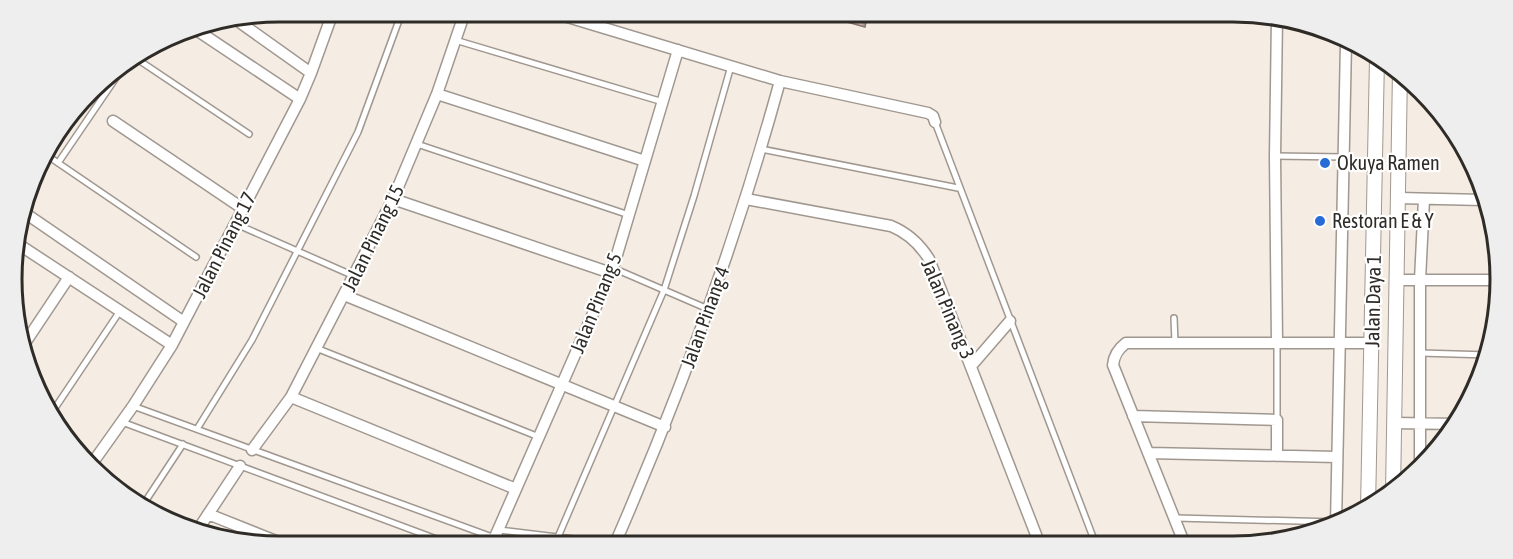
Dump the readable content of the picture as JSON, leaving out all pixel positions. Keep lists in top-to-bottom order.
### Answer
{
  "streets": {
    "main road": ["Jalan Daya 1"],
    "street": [
      "Jalan Pinang 15",
      "Jalan Pinang 17",
      "Jalan Pinang 5",
      "Jalan Pinang 3",
      "Jalan Pinang 4"
    ]
  },
  "crossings": [
    ["Jalan Pinang 3", "Jalan Pinang 4"]
  ],
  "places": ["Okuya Ramen", "Restoran E & Y"]
}
